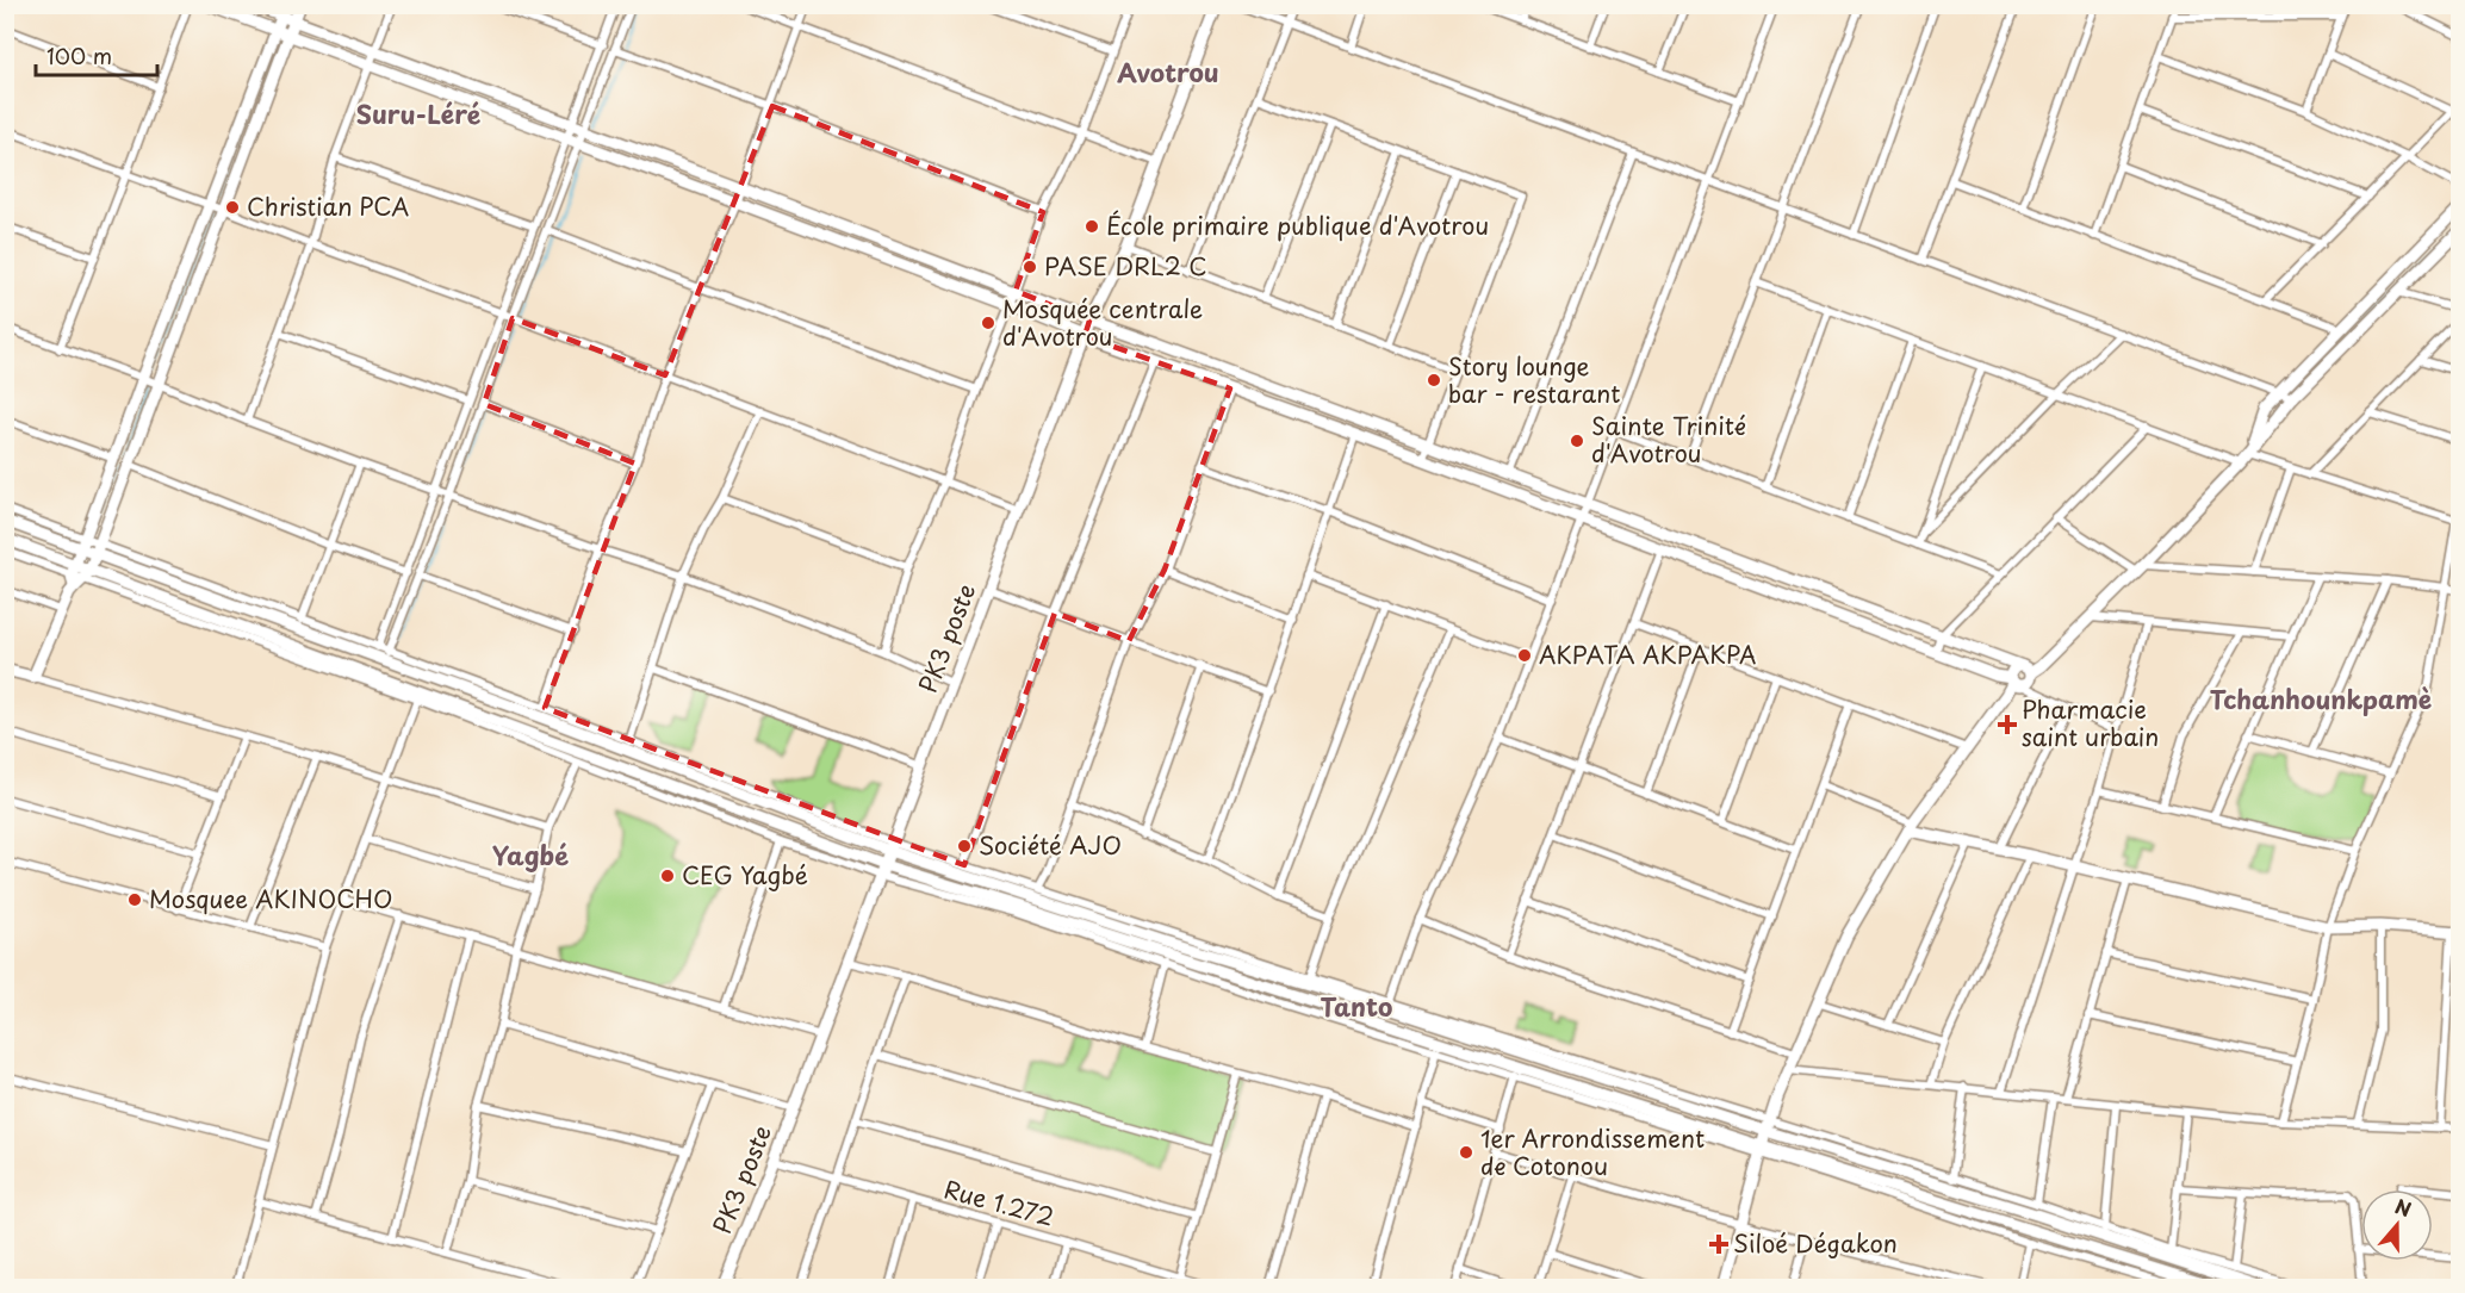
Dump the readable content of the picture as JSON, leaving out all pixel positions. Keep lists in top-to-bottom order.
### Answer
{
  "streets": {
    "street": ["PK3 poste", "Rue 1.272"]
  },
  "crossings": [
    ["PK3 poste", "Rue 1.272"]
  ],
  "districts": [
    "Avotrou",
    "Suru-Léré",
    "Tchanhounkpamè",
    "Yagbé",
    "Tanto"
  ],
  "places": {
    "other": [
      "Christian PCA",
      "École primaire publique d'Avotrou",
      "PASE DRL2 C",
      "Mosquée centrale d'Avotrou",
      "Story lounge bar - restarant",
      "Sainte Trinité d'Avotrou",
      "AKPATA AKPAKPA",
      "Société AJO",
      "CEG Yagbé",
      "Mosquee AKINOCHO",
      "1er Arrondissement de Cotonou"
    ],
    "health": ["Pharmacie saint urbain", "Siloé Dégakon"]
  },
  "scale_bar": "100 m",
  "north": "top"
}
